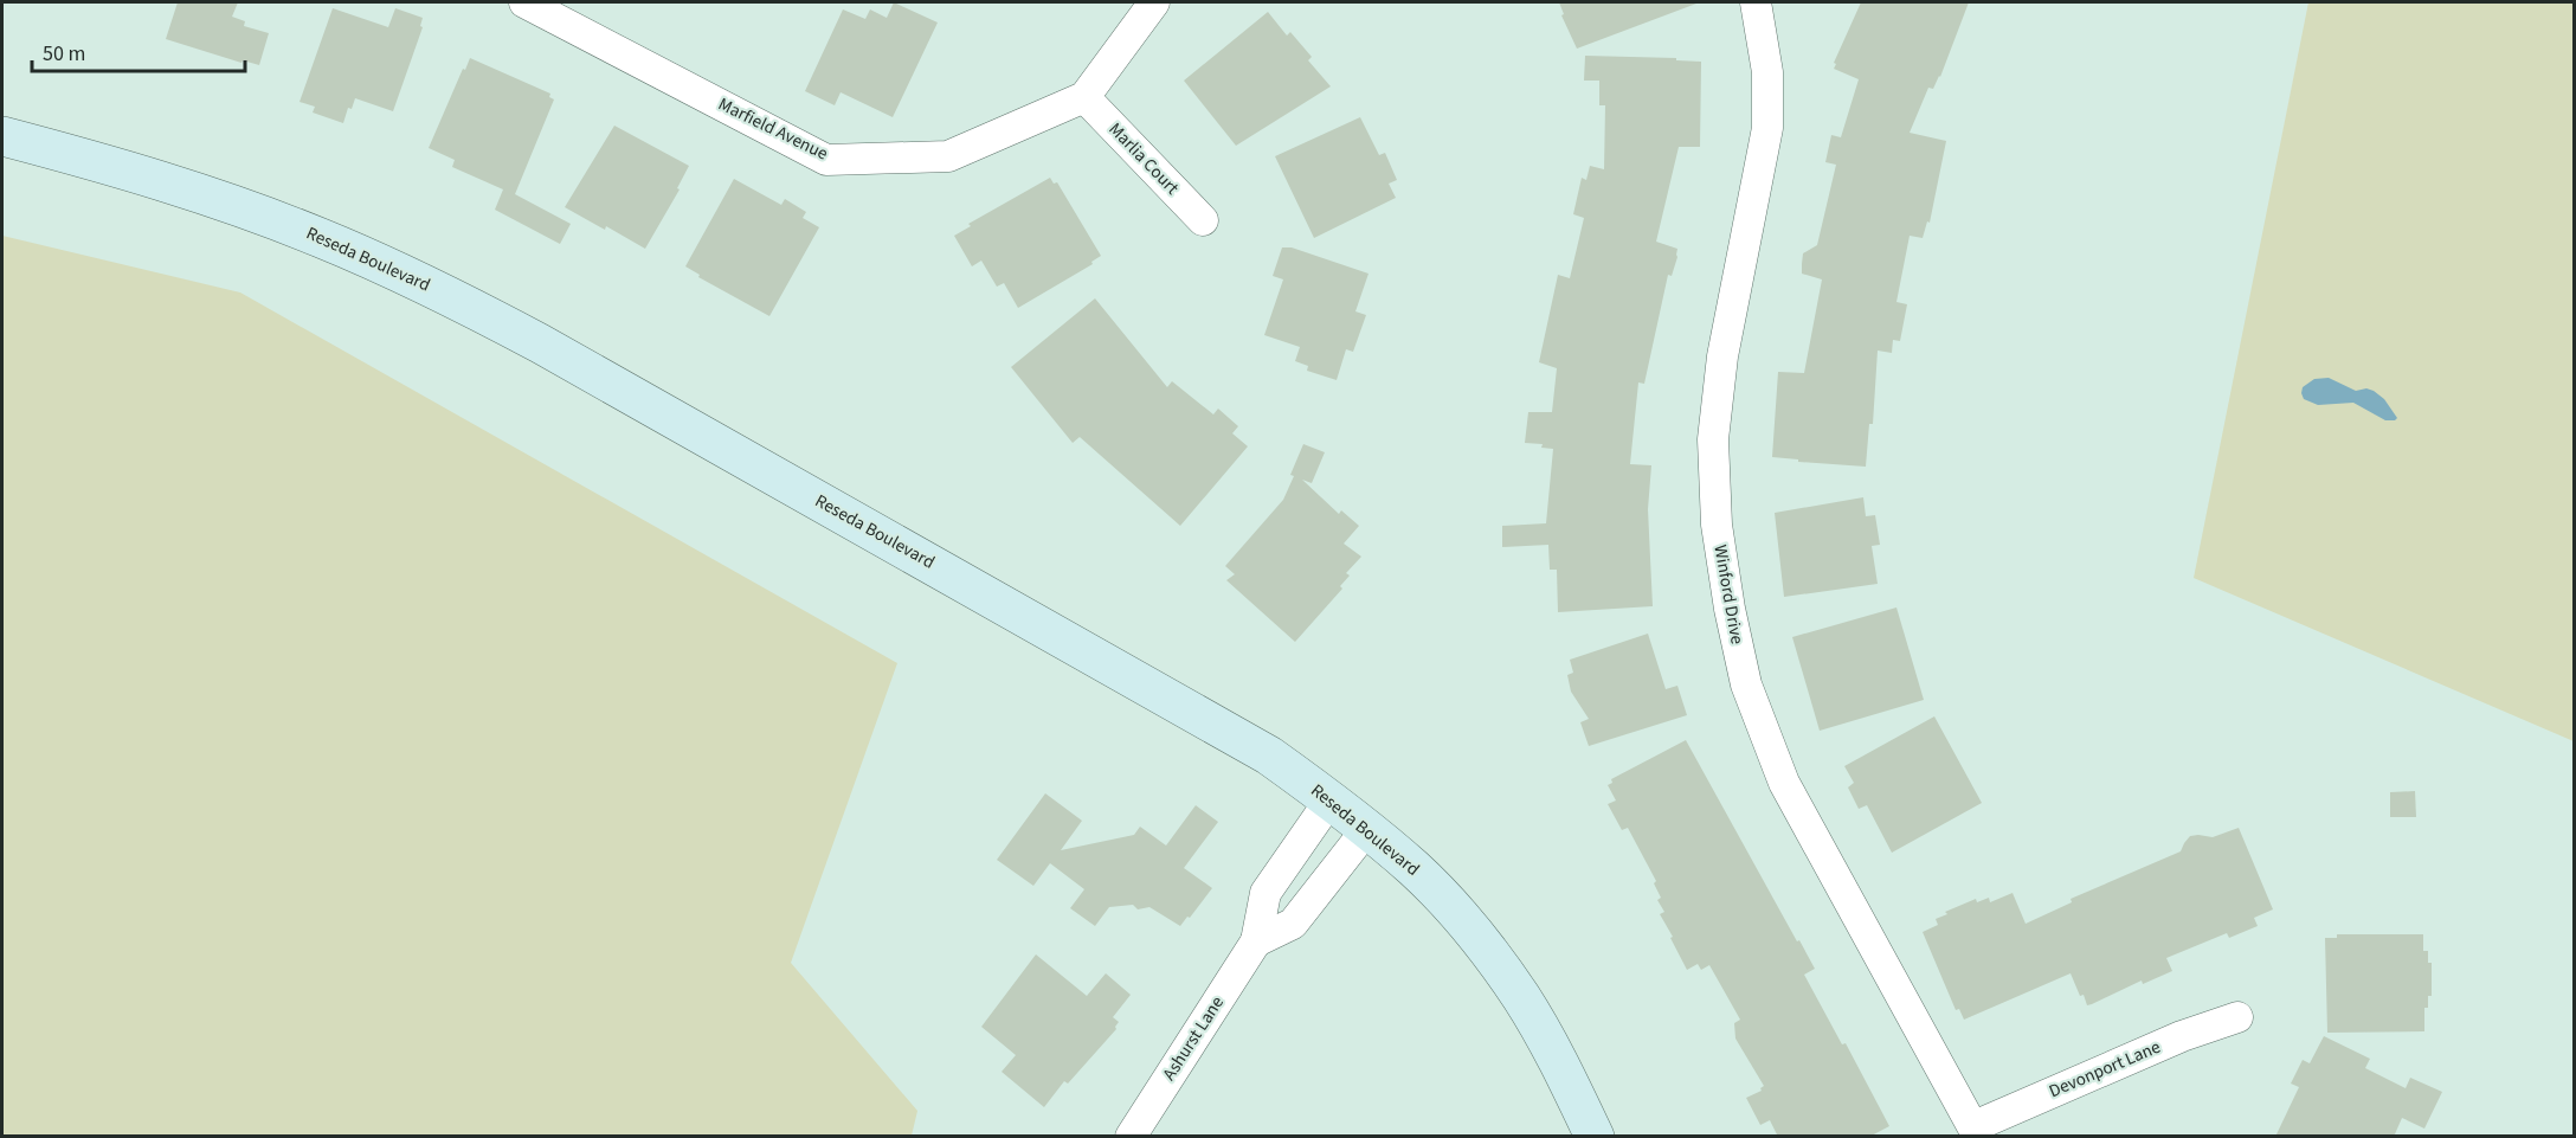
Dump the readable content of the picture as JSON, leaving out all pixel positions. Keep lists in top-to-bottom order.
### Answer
{
  "streets": {
    "main road": ["Reseda Boulevard"],
    "street": [
      "Marfield Avenue",
      "Marlia Court",
      "Winford Drive",
      "Ashurst Lane",
      "Devonport Lane"
    ]
  },
  "crossings": [
    ["Marfield Avenue", "Marlia Court"],
    ["Reseda Boulevard", "Ashurst Lane"],
    ["Winford Drive", "Devonport Lane"]
  ],
  "scale_bar": "50 m"
}
